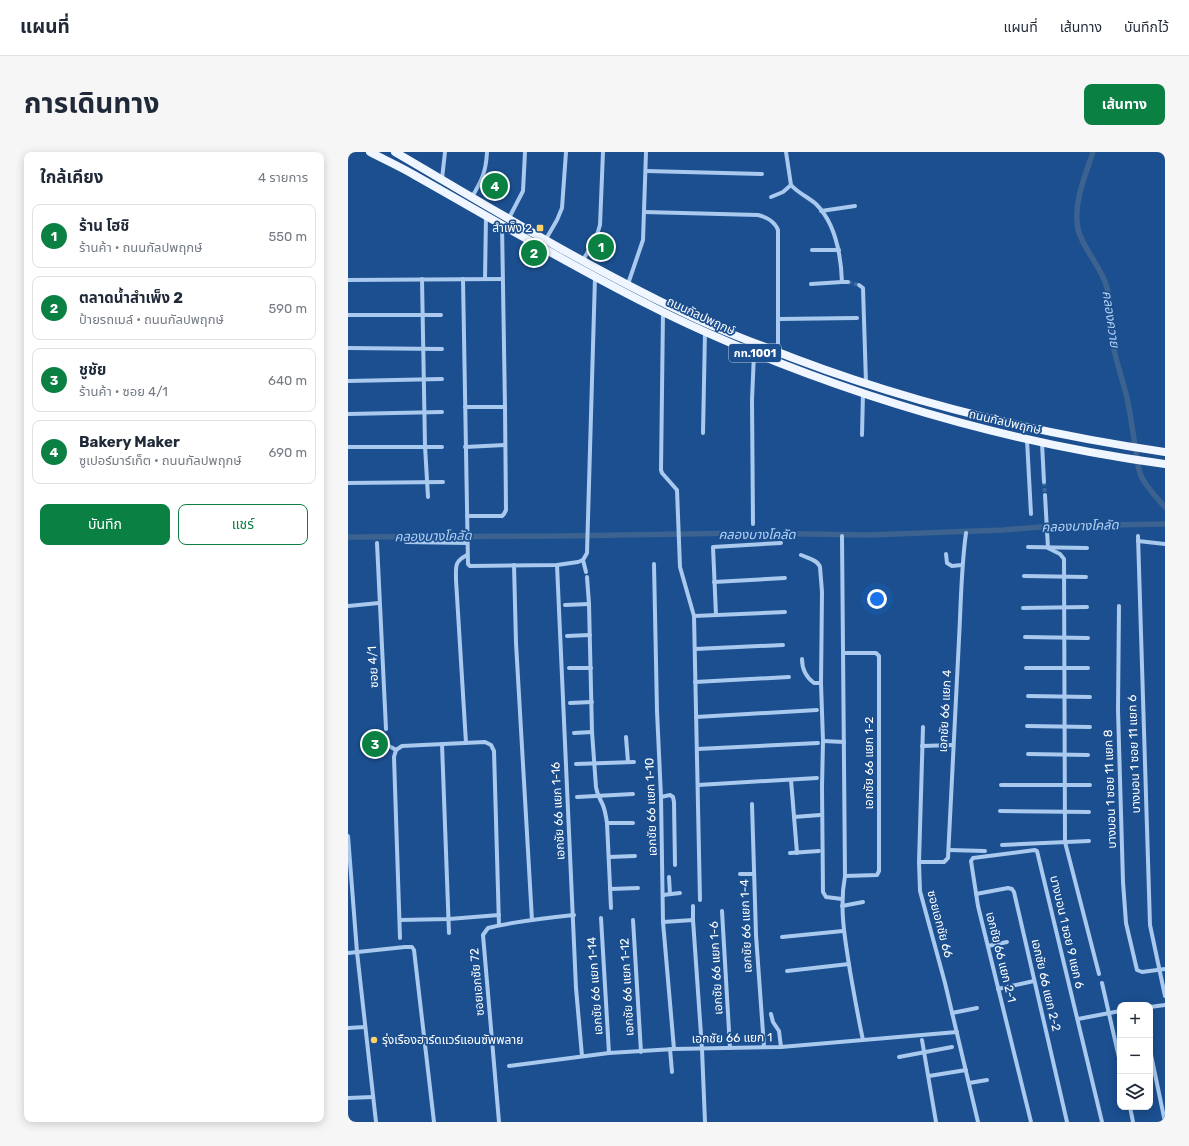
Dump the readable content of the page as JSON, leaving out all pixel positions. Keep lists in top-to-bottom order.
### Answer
{
  "streets": {
    "main road": ["ถนนกัลปพฤกษ์", "กท.1001"],
    "street": [
      "ซอย 4/1",
      "เอกชัย 66 แยก 4",
      "บางบอน 1 ซอย 11 แยก 6",
      "เอกชัย 66 แยก 1-2",
      "บางบอน 1 ซอย 11 แยก 8",
      "เอกชัย 66 แยก 1-10",
      "เอกชัย 66 แยก 1-16",
      "ซอยเอกชัย 66",
      "เอกชัย 66 แยก 1-4",
      "บางบอน 1 ซอย 9 แยก 6",
      "เอกชัย 66 แยก 2-1",
      "เอกชัย 66 แยก 1-6",
      "ซอยเอกชัย 72",
      "เอกชัย 66 แยก 2-2",
      "เอกชัย 66 แยก 1-14",
      "เอกชัย 66 แยก 1-12",
      "เอกชัย 66 แยก 1"
    ]
  },
  "crossings": [
    ["บางบอน 1 ซอย 11 แยก 6", "บางบอน 1 ซอย 11 แยก 8"],
    ["เอกชัย 66 แยก 1-2", "เอกชัย 66 แยก 1"],
    ["เอกชัย 66 แยก 1-10", "เอกชัย 66 แยก 1"],
    ["เอกชัย 66 แยก 1-16", "ซอยเอกชัย 72"],
    ["เอกชัย 66 แยก 1-16", "เอกชัย 66 แยก 1"],
    ["ซอยเอกชัย 66", "เอกชัย 66 แยก 1"],
    ["เอกชัย 66 แยก 1-4", "เอกชัย 66 แยก 1"],
    ["บางบอน 1 ซอย 9 แยก 6", "เอกชัย 66 แยก 2-1"],
    ["เอกชัย 66 แยก 2-1", "เอกชัย 66 แยก 2-2"],
    ["เอกชัย 66 แยก 1-6", "เอกชัย 66 แยก 1"],
    ["เอกชัย 66 แยก 1-14", "เอกชัย 66 แยก 1"],
    ["เอกชัย 66 แยก 1-12", "เอกชัย 66 แยก 1"]
  ],
  "water": ["คลองควาย", "คลองบางโคลัด"],
  "places": {
    "transit": ["สำเพ็ง 2"],
    "other": ["รุ่งเรืองฮาร์ดแวร์แอนซัพพลาย"]
  },
  "page": {
    "header": "แผนที่",
    "nav": ["แผนที่", "เส้นทาง", "บันทึกไว้"],
    "title": "การเดินทาง",
    "buttons": [
      "เส้นทาง",
      ["บันทึก", "แชร์"]
    ],
    "heading": ["ใกล้เคียง", "4 รายการ"],
    "pins": [
      "4",
      "1",
      "2",
      "3"
    ],
    "list": [
      {
        "mark": "1",
        "name": "ร้าน โฮชิ",
        "note": "ร้านค้า · ถนนกัลปพฤกษ์",
        "value": "550 m"
      },
      {
        "mark": "2",
        "name": "ตลาดน้ำสำเพ็ง 2",
        "note": "ป้ายรถเมล์ · ถนนกัลปพฤกษ์",
        "value": "590 m"
      },
      {
        "mark": "3",
        "name": "ชูชัย",
        "note": "ร้านค้า · ซอย 4/1",
        "value": "640 m"
      },
      {
        "mark": "4",
        "name": "Bakery Maker",
        "note": "ซูเปอร์มาร์เก็ต · ถนนกัลปพฤกษ์",
        "value": "690 m"
      }
    ],
    "map_buttons": ["+", "−"]
  }
}
